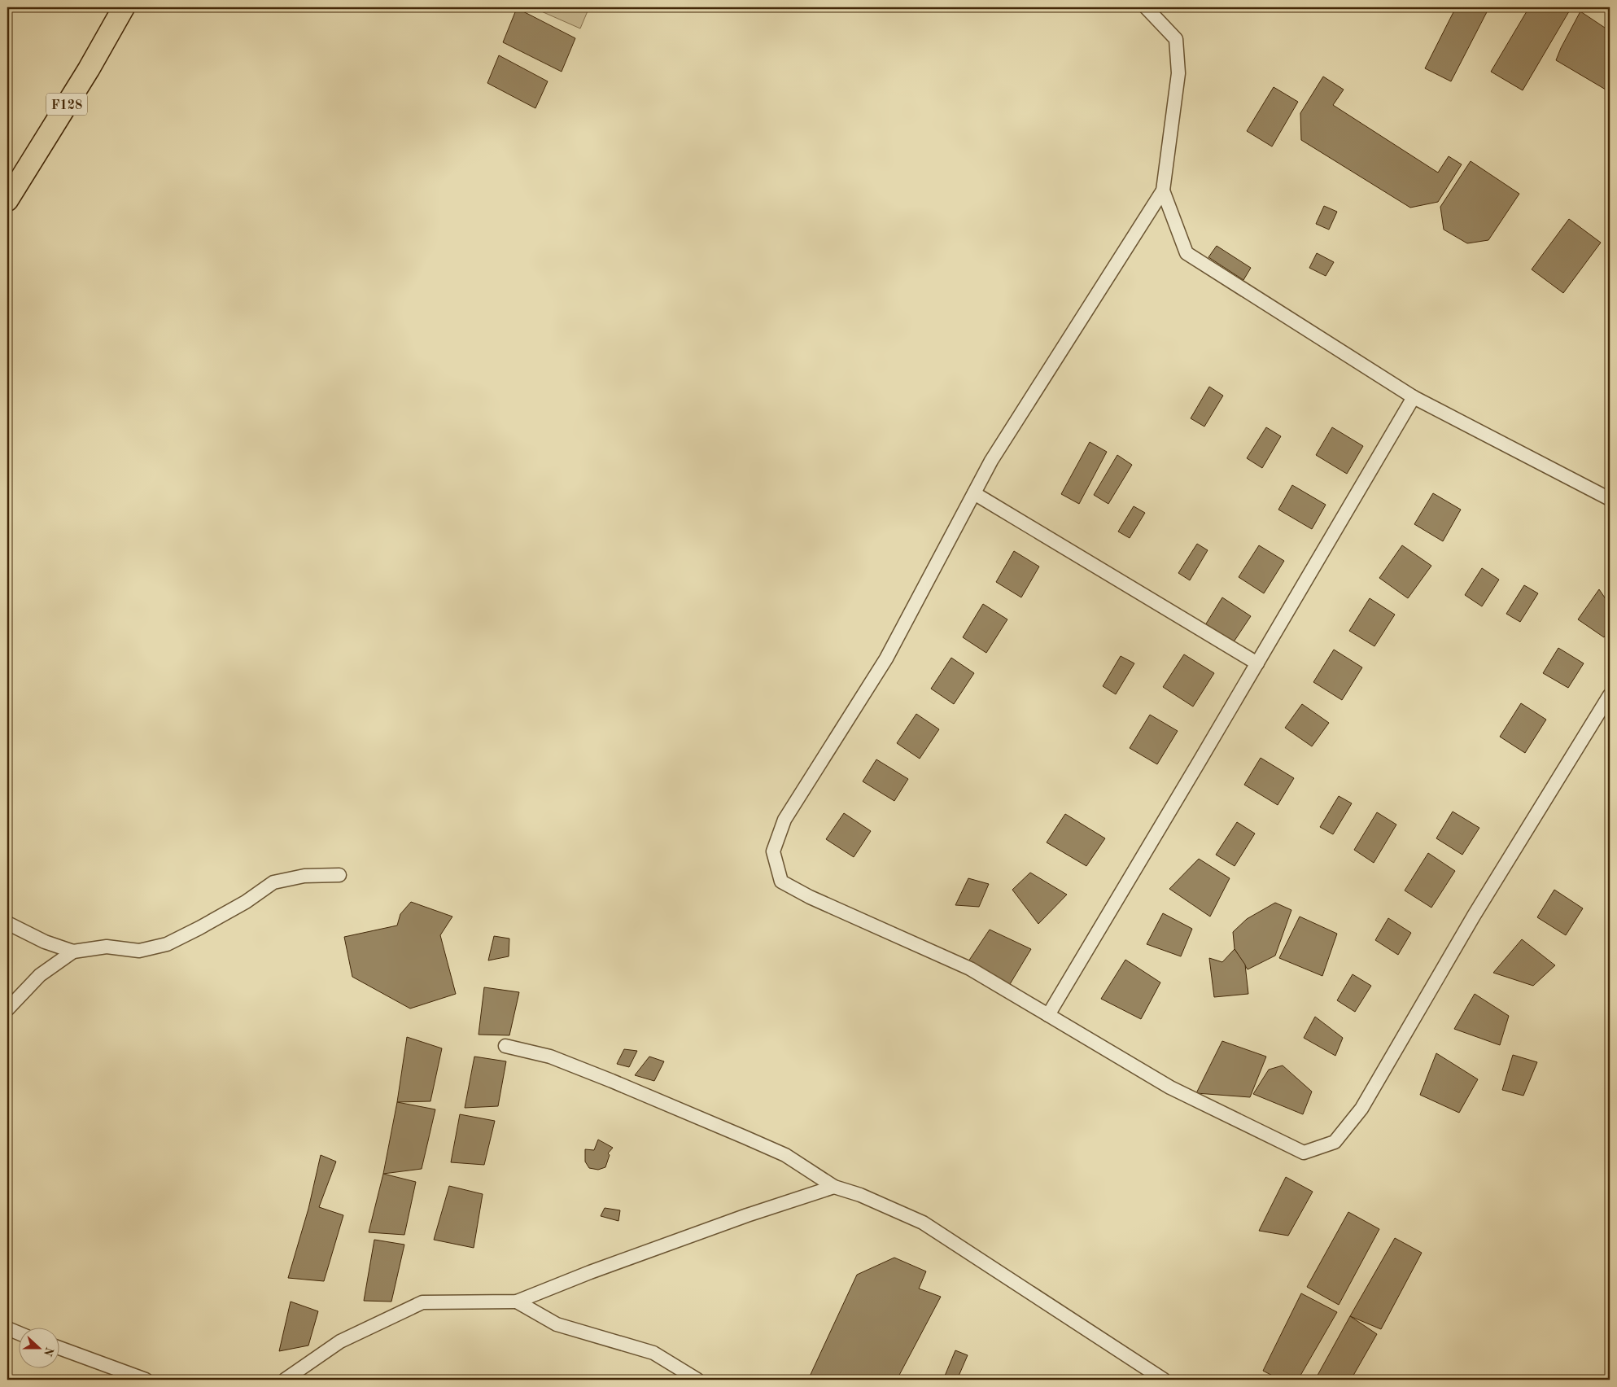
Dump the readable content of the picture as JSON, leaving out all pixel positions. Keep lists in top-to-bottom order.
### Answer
{
  "streets": {
    "main road": ["F128"]
  },
  "north": "right"
}
